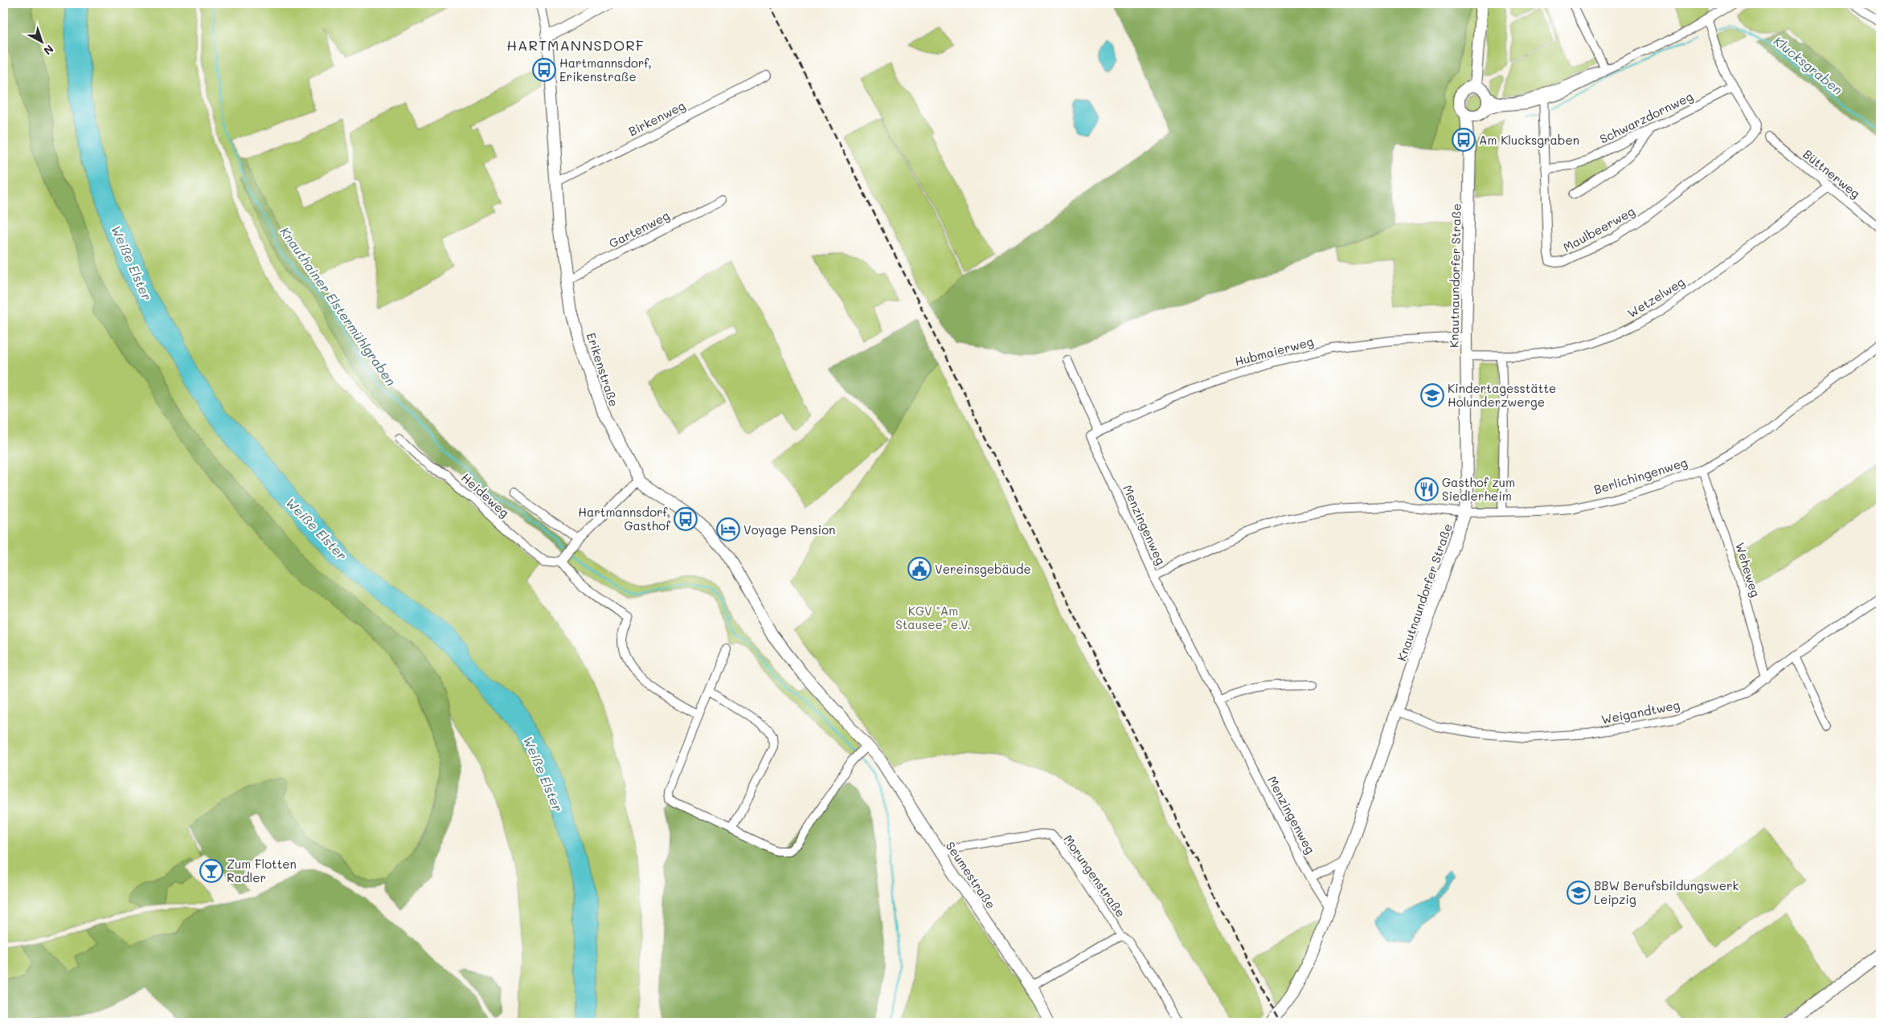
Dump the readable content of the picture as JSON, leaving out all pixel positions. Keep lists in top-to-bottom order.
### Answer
{
  "streets": {
    "street": [
      "Schwarzdornweg",
      "Birkenweg",
      "Büttnerweg",
      "Gartenweg",
      "Maulbeerweg",
      "Knautnaundorfer Straße",
      "Wetzelweg",
      "Hubmaierweg",
      "Erikenstraße",
      "Berlichingenweg",
      "Heideweg",
      "Menzingenweg",
      "Weheweg",
      "Weigandtweg",
      "Seumestraße",
      "Morungenstraße"
    ]
  },
  "crossings": [
    ["Schwarzdornweg", "Maulbeerweg"],
    ["Birkenweg", "Erikenstraße"],
    ["Büttnerweg", "Wetzelweg"],
    ["Gartenweg", "Erikenstraße"],
    ["Knautnaundorfer Straße", "Wetzelweg"],
    ["Knautnaundorfer Straße", "Hubmaierweg"],
    ["Knautnaundorfer Straße", "Berlichingenweg"],
    ["Knautnaundorfer Straße", "Menzingenweg"],
    ["Knautnaundorfer Straße", "Weigandtweg"],
    ["Hubmaierweg", "Menzingenweg"],
    ["Erikenstraße", "Seumestraße"],
    ["Berlichingenweg", "Menzingenweg"],
    ["Berlichingenweg", "Weheweg"],
    ["Weheweg", "Weigandtweg"],
    ["Seumestraße", "Morungenstraße"]
  ],
  "districts": ["HARTMANNSDORF"],
  "water": ["Klucksgraben", "Weiße Elster", "Knauthainer Elstermühlgraben"],
  "parks": ["KGV \"Am Stausee\" e.V."],
  "places": {
    "bus stop": ["Hartmannsdorf, Erikenstraße", "Am Klucksgraben", "Hartmannsdorf, Gasthof"],
    "school or university": ["Kindertagesstätte Holunderzwerge", "BBW Berufsbildungswerk Leipzig"],
    "restaurant": ["Gasthof zum Siedlerheim"],
    "hotel": ["Voyage Pension"],
    "public building": ["Vereinsgebäude"],
    "bar": ["Zum Flotten Radler"]
  },
  "north": "bottom right"
}
